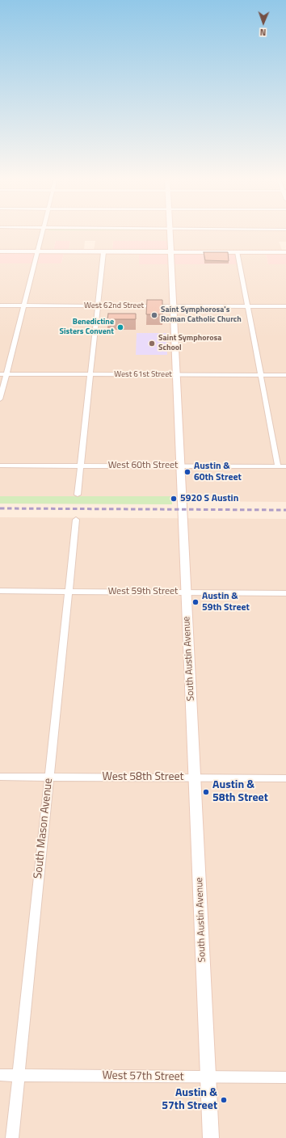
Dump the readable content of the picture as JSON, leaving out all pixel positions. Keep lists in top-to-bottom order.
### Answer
{
  "streets": {
    "street": [
      "West 62nd Street",
      "West 61st Street",
      "West 60th Street",
      "West 59th Street",
      "South Austin Avenue",
      "West 58th Street",
      "South Mason Avenue",
      "West 57th Street"
    ]
  },
  "crossings": [
    ["West 62nd Street", "South Austin Avenue"],
    ["West 61st Street", "South Austin Avenue"],
    ["West 60th Street", "South Austin Avenue"],
    ["West 59th Street", "South Austin Avenue"],
    ["West 59th Street", "South Mason Avenue"],
    ["South Austin Avenue", "West 58th Street"],
    ["South Austin Avenue", "West 57th Street"],
    ["West 58th Street", "South Mason Avenue"],
    ["South Mason Avenue", "West 57th Street"]
  ],
  "places": [
    "Saint Symphorosa's Roman Catholic Church",
    "Benedictine Sisters Convent",
    "Saint Symphorosa School",
    "Austin & 60th Street",
    "5920 S Austin",
    "Austin & 59th Street",
    "Austin & 58th Street",
    "Austin & 57th Street"
  ],
  "north": "bottom"
}
